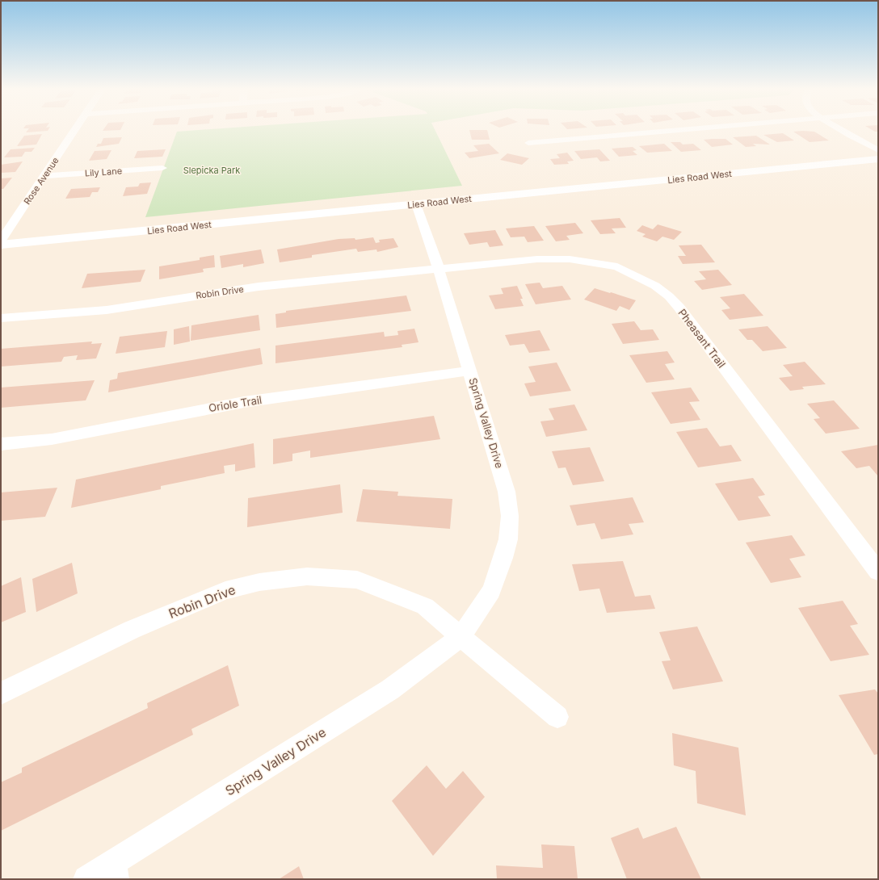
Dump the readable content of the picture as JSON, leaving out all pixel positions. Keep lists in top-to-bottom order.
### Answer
{
  "streets": {
    "street": [
      "Lily Lane",
      "Lies Road West",
      "Rose Avenue",
      "Robin Drive",
      "Pheasant Trail",
      "Oriole Trail",
      "Spring Valley Drive"
    ]
  },
  "crossings": [
    ["Lily Lane", "Rose Avenue"],
    ["Lies Road West", "Spring Valley Drive"],
    ["Robin Drive", "Pheasant Trail"],
    ["Robin Drive", "Spring Valley Drive"],
    ["Pheasant Trail", "Spring Valley Drive"],
    ["Oriole Trail", "Spring Valley Drive"]
  ],
  "parks": ["Slepicka Park"]
}
